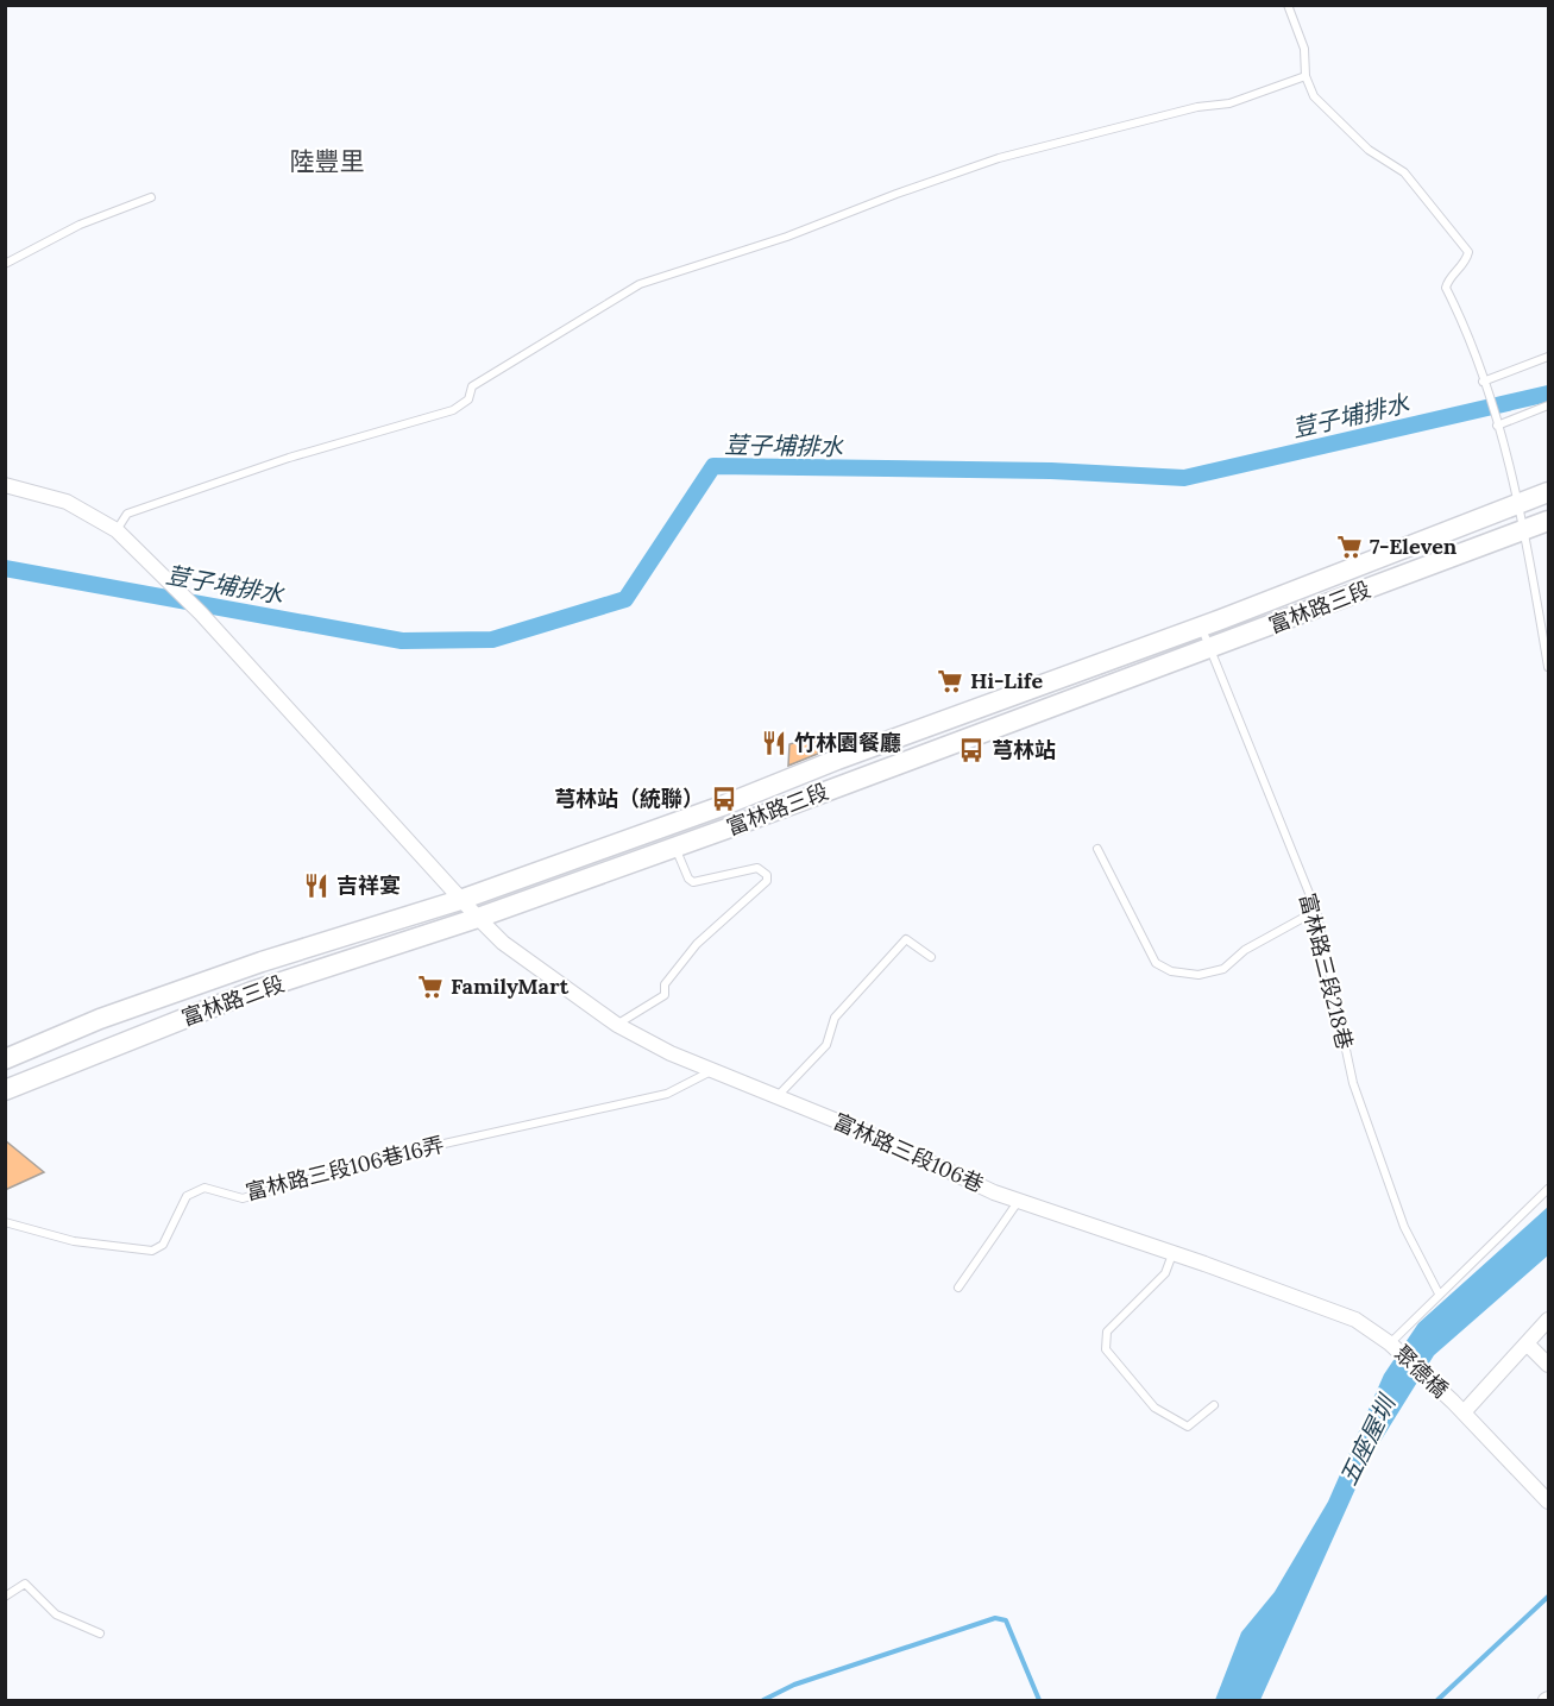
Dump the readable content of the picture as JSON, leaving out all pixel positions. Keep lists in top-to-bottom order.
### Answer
{
  "streets": {
    "main road": ["富林路三段"],
    "street": ["富林路三段106巷", "聚德橋"],
    "lane": ["富林路三段218巷", "富林路三段106巷16弄"]
  },
  "crossings": [
    ["富林路三段", "富林路三段218巷"],
    ["富林路三段", "富林路三段106巷"],
    ["富林路三段106巷", "富林路三段106巷16弄"],
    ["富林路三段106巷", "聚德橋"]
  ],
  "districts": ["陸豐里"],
  "water": ["荳子埔排水", "五座屋圳"],
  "places": {
    "supermarket": ["7-Eleven", "Hi-Life", "FamilyMart"],
    "restaurant": ["竹林園餐廳", "吉祥宴"],
    "bus stop": ["芎林站", "芎林站（統聯）"]
  }
}
